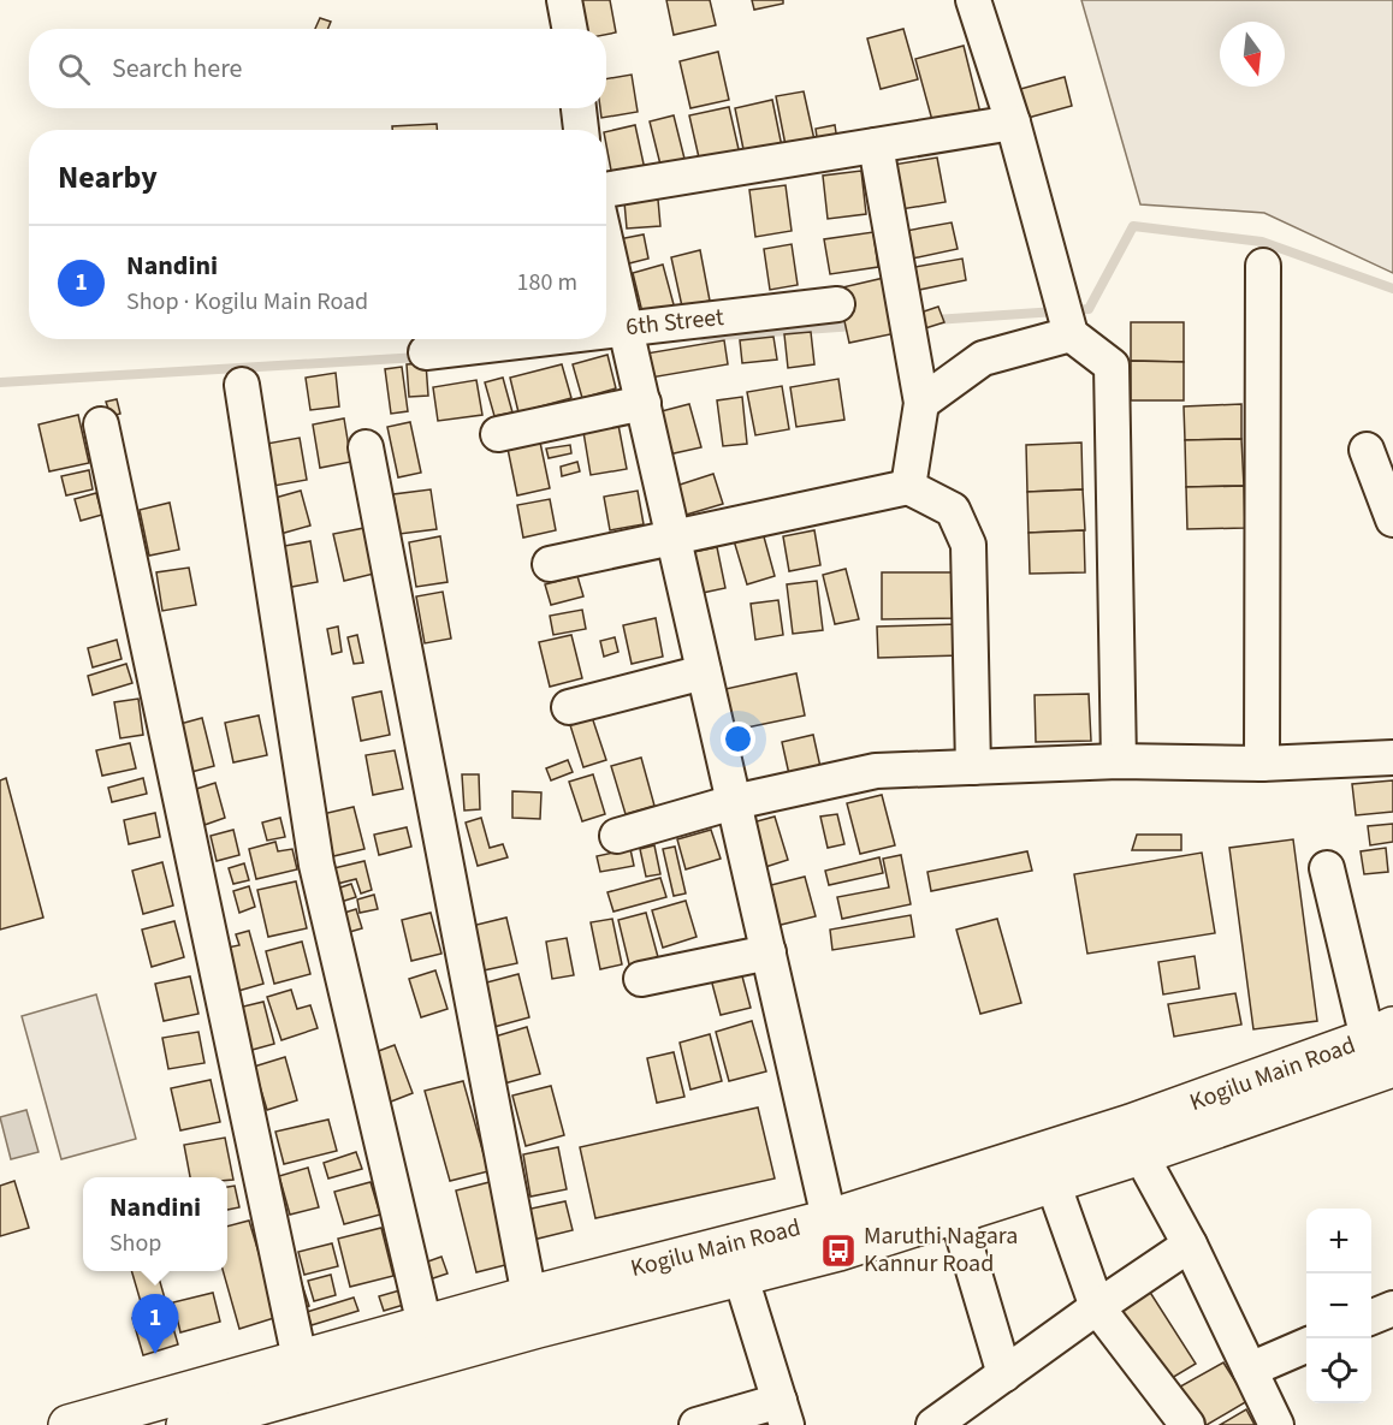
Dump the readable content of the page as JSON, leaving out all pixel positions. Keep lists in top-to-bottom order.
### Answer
{
  "streets": {
    "main road": ["Kogilu Main Road"],
    "street": ["6th Street"]
  },
  "places": {
    "bus stop": ["Maruthi Nagara Kannur Road"]
  },
  "north": "bottom",
  "page": {
    "search": "Search here",
    "heading": "Nearby",
    "list": [
      {
        "mark": "1",
        "name": "Nandini",
        "note": "Shop · Kogilu Main Road",
        "value": "180 m"
      }
    ],
    "popup": ["Nandini", "Shop"],
    "map_buttons": ["+", "−"],
    "pins": "1"
  }
}
